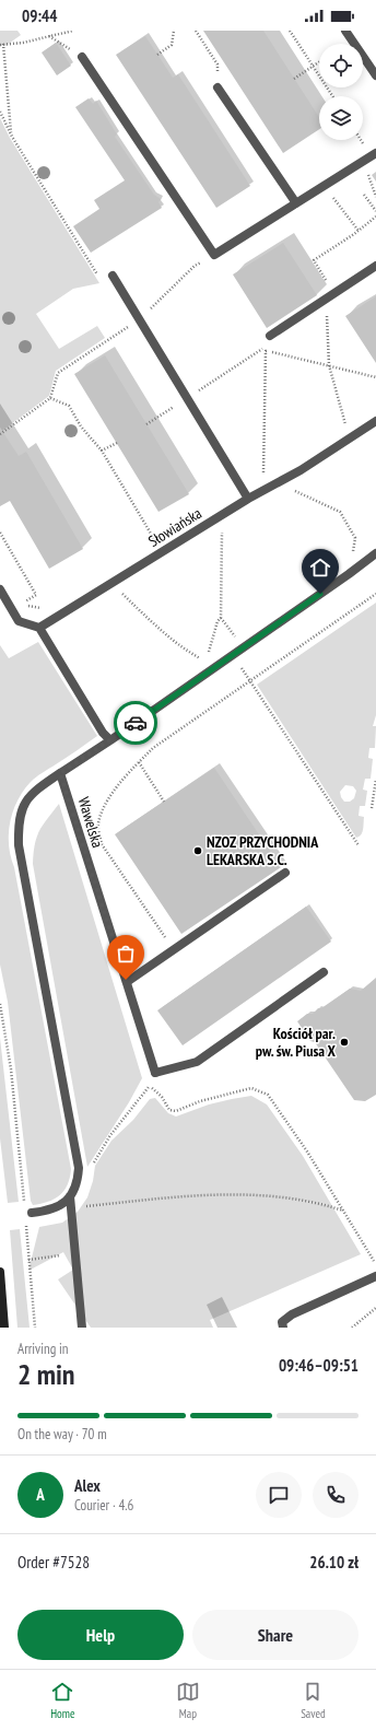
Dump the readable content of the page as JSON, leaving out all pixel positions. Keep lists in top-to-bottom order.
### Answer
{
  "streets": {
    "street": ["Słowiańska", "Wawelska"]
  },
  "places": ["NZOZ PRZYCHODNIA LEKARSKA S.C.", "Kościół par. pw. św. Piusa X"],
  "page": {
    "status": "09:44",
    "heading": ["2 min", "Arriving in", "09:46–09:51"],
    "panel": [
      "Alex",
      "Courier · 4.6",
      "Order #7528",
      "26.10 zł"
    ],
    "bar": "On the way · 70 m",
    "round": "A",
    "buttons": ["Help", "Share"],
    "tabs": ["Home", "Map", "Saved"]
  }
}
